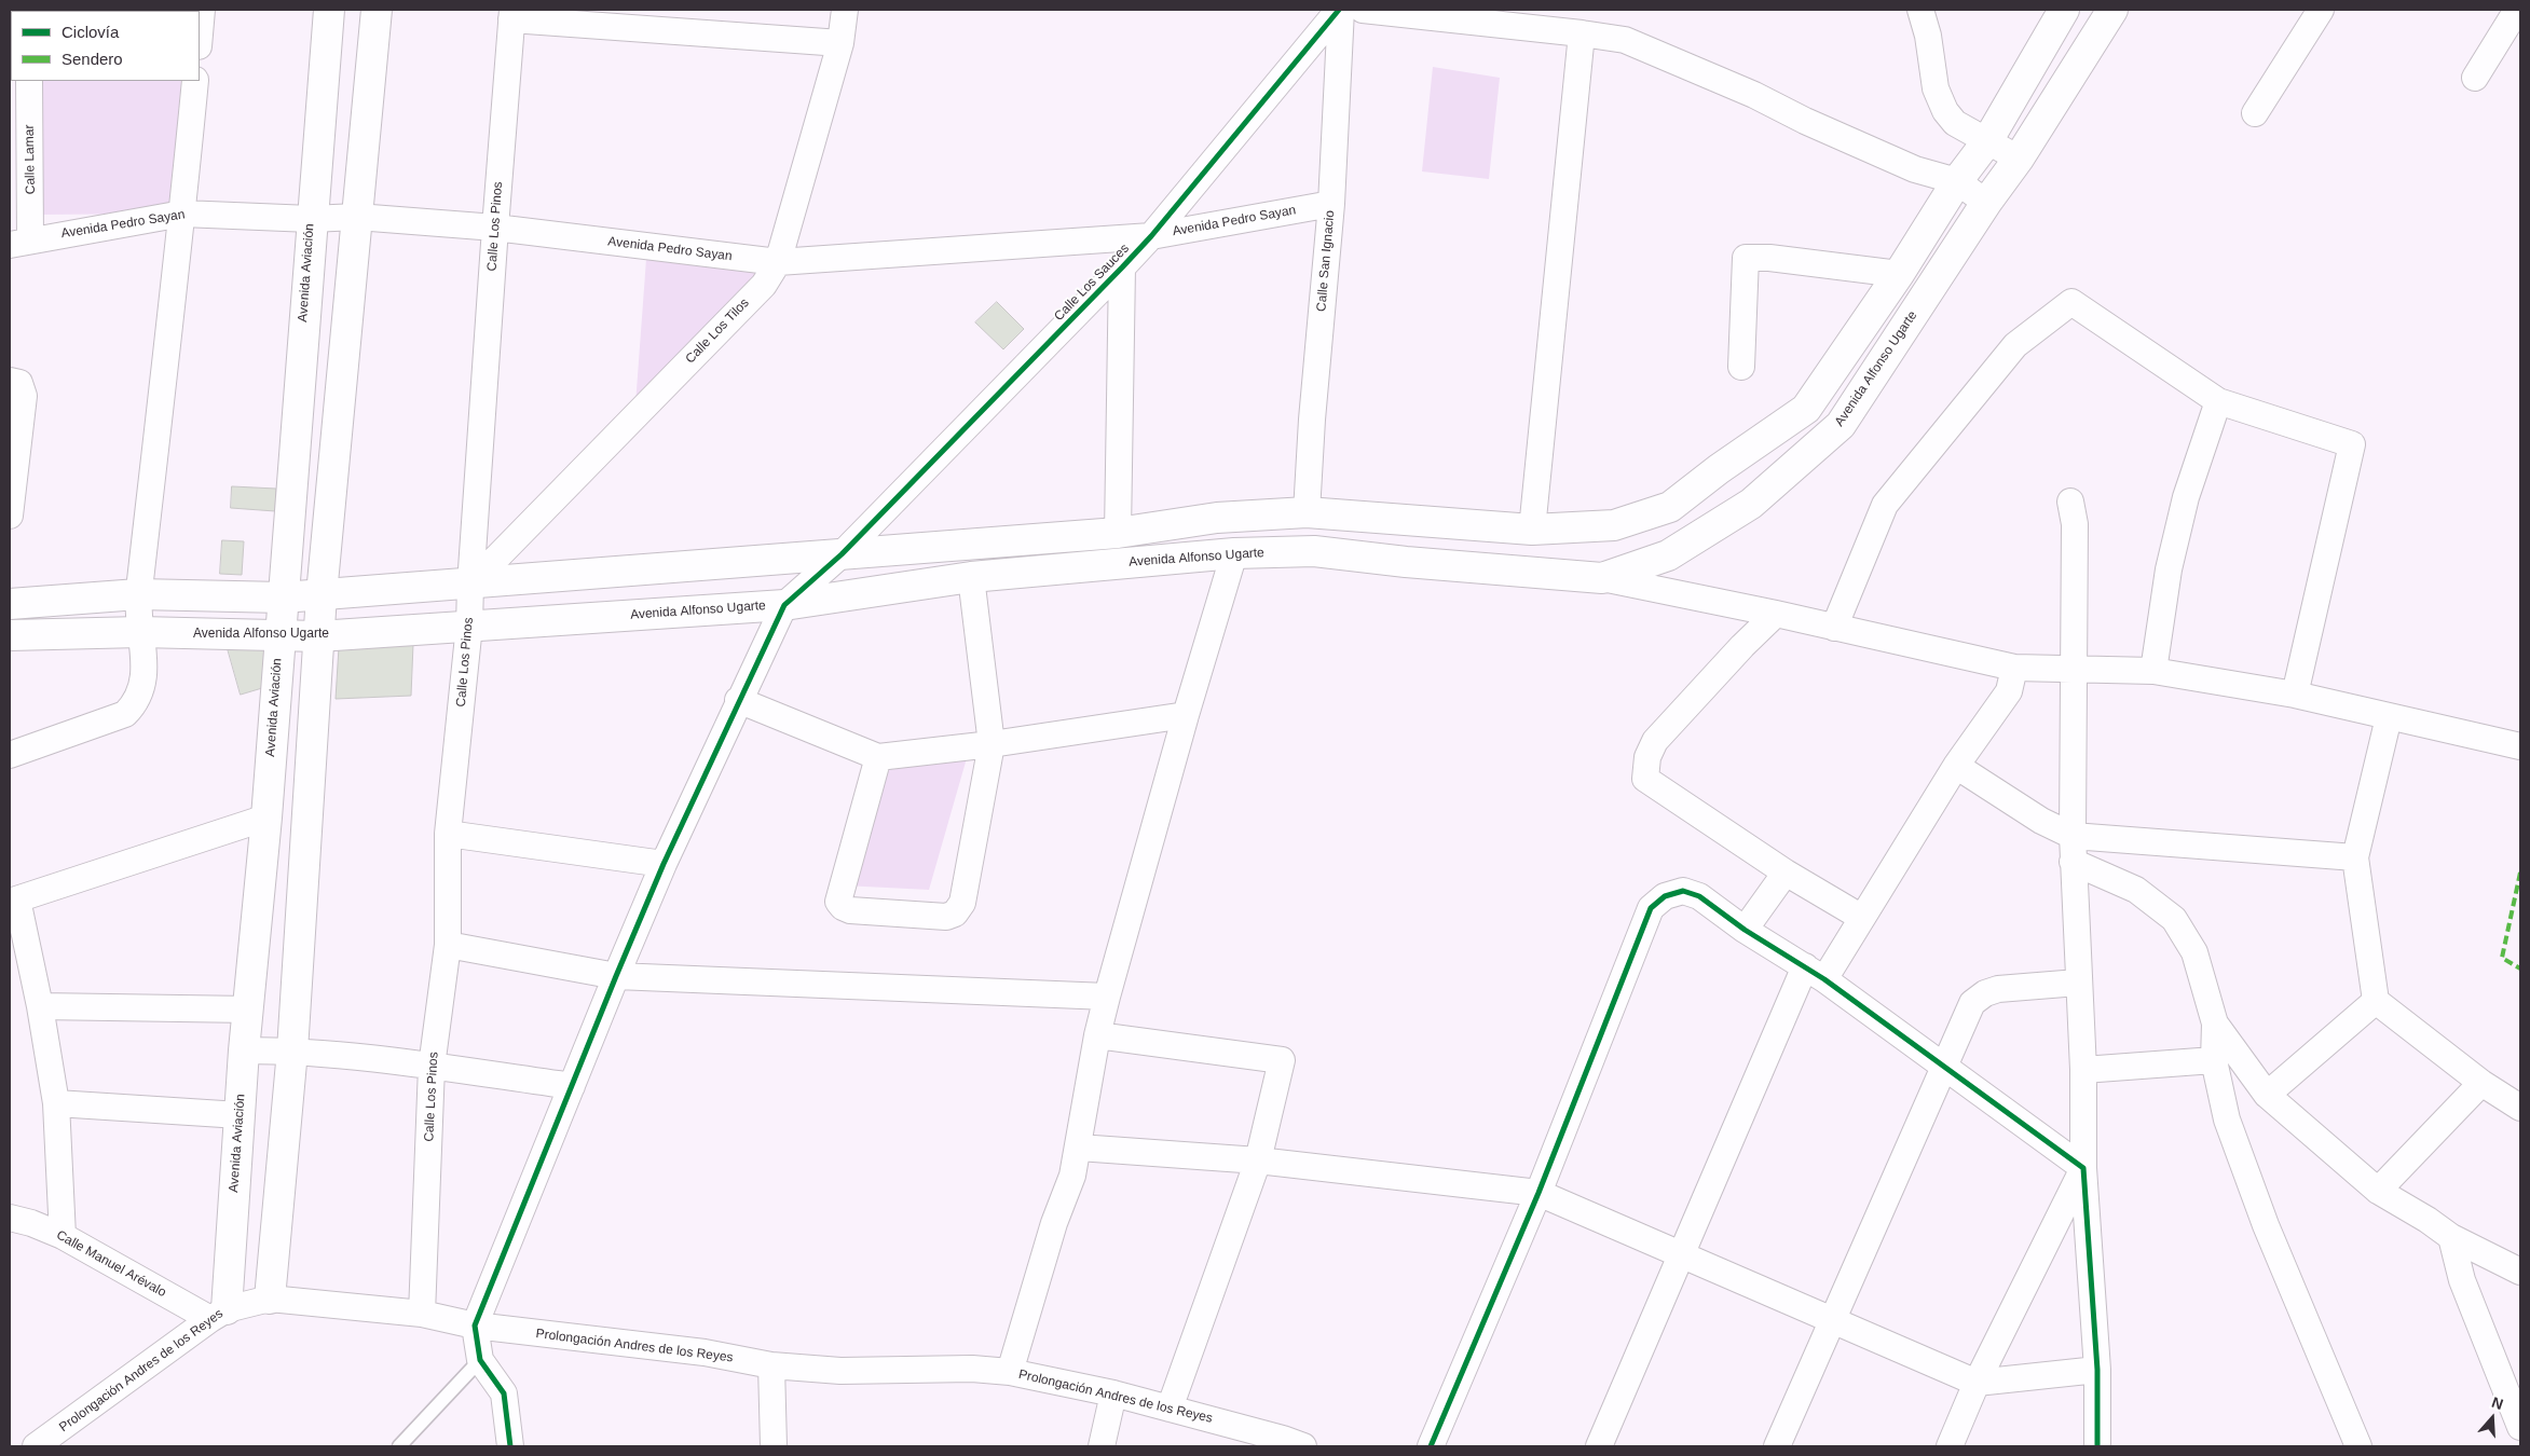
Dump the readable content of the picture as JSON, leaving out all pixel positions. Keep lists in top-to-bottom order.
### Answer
{
  "streets": {
    "main road": ["Avenida Aviación", "Avenida Alfonso Ugarte"],
    "street": [
      "Calle Lamar",
      "Avenida Pedro Sayan",
      "Calle Los Pinos",
      "Calle San Ignacio",
      "Calle Los Sauces",
      "Calle Los Tilos",
      "Calle Manuel Arévalo",
      "Prolongación Andres de los Reyes"
    ]
  },
  "crossings": [
    ["Calle Lamar", "Avenida Pedro Sayan"],
    ["Avenida Pedro Sayan", "Calle Los Pinos"],
    ["Avenida Pedro Sayan", "Calle San Ignacio"],
    ["Avenida Pedro Sayan", "Avenida Aviación"],
    ["Avenida Pedro Sayan", "Calle Los Sauces"],
    ["Avenida Pedro Sayan", "Calle Los Tilos"],
    ["Calle Los Pinos", "Calle Los Tilos"],
    ["Calle Los Pinos", "Avenida Alfonso Ugarte"],
    ["Calle Los Pinos", "Prolongación Andres de los Reyes"],
    ["Calle San Ignacio", "Calle Los Sauces"],
    ["Avenida Aviación", "Avenida Alfonso Ugarte"],
    ["Avenida Aviación", "Calle Manuel Arévalo"],
    ["Avenida Aviación", "Prolongación Andres de los Reyes"],
    ["Calle Los Sauces", "Avenida Alfonso Ugarte"],
    ["Calle Manuel Arévalo", "Prolongación Andres de los Reyes"]
  ],
  "legend": ["Ciclovía", "Sendero"],
  "north": "top"
}
